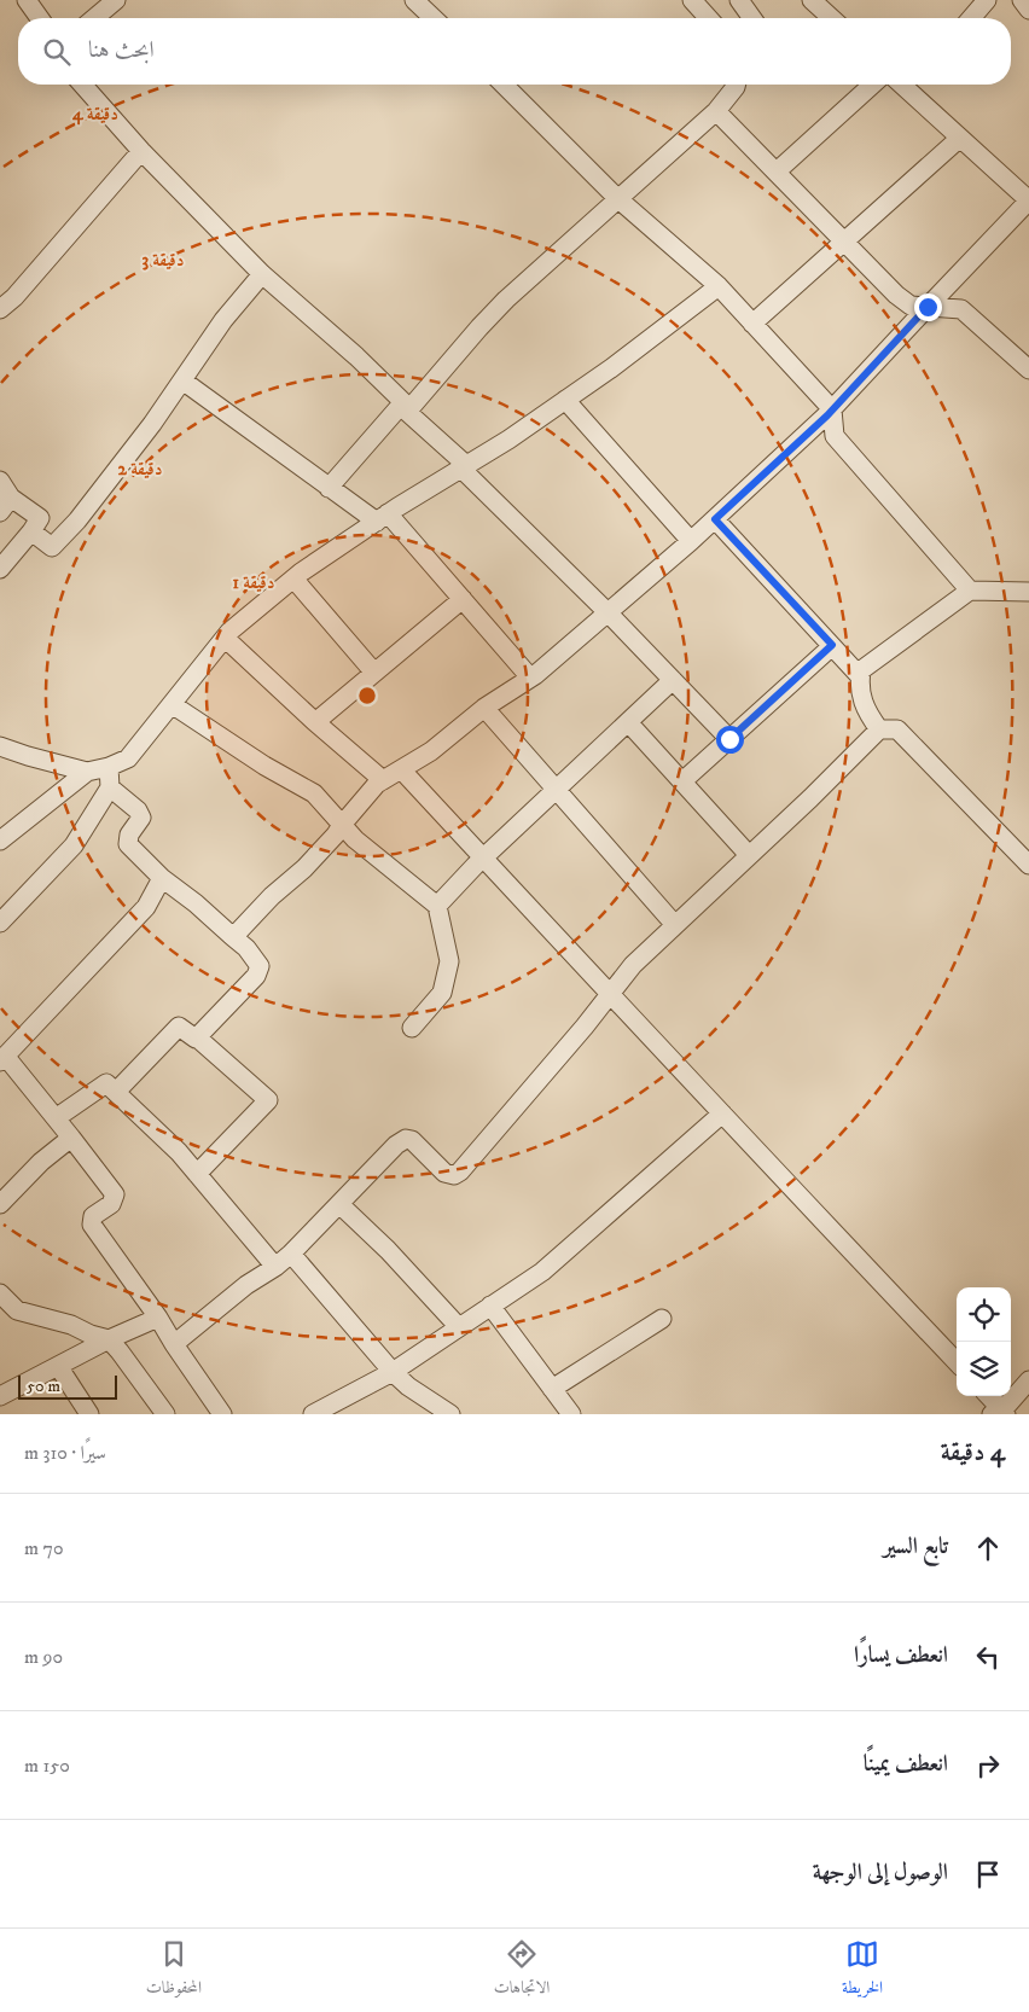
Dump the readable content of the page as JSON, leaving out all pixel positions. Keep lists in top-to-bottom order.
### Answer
{
  "scale_bar": "50 m",
  "page": {
    "search": "ابحث هنا",
    "scale": "50 m",
    "heading": ["4 دقيقة", "سيرًا · 310 m"],
    "list": [
      ["تابع السير", "70 m"],
      ["انعطف يسارًا", "90 m"],
      ["انعطف يمينًا", "150 m"],
      "الوصول إلى الوجهة"
    ],
    "nav": ["الخريطة", "الاتجاهات", "المحفوظات"]
  },
  "rings": [
    "4 دقيقة",
    "3 دقيقة",
    "2 دقيقة",
    "1 دقيقة"
  ]
}
